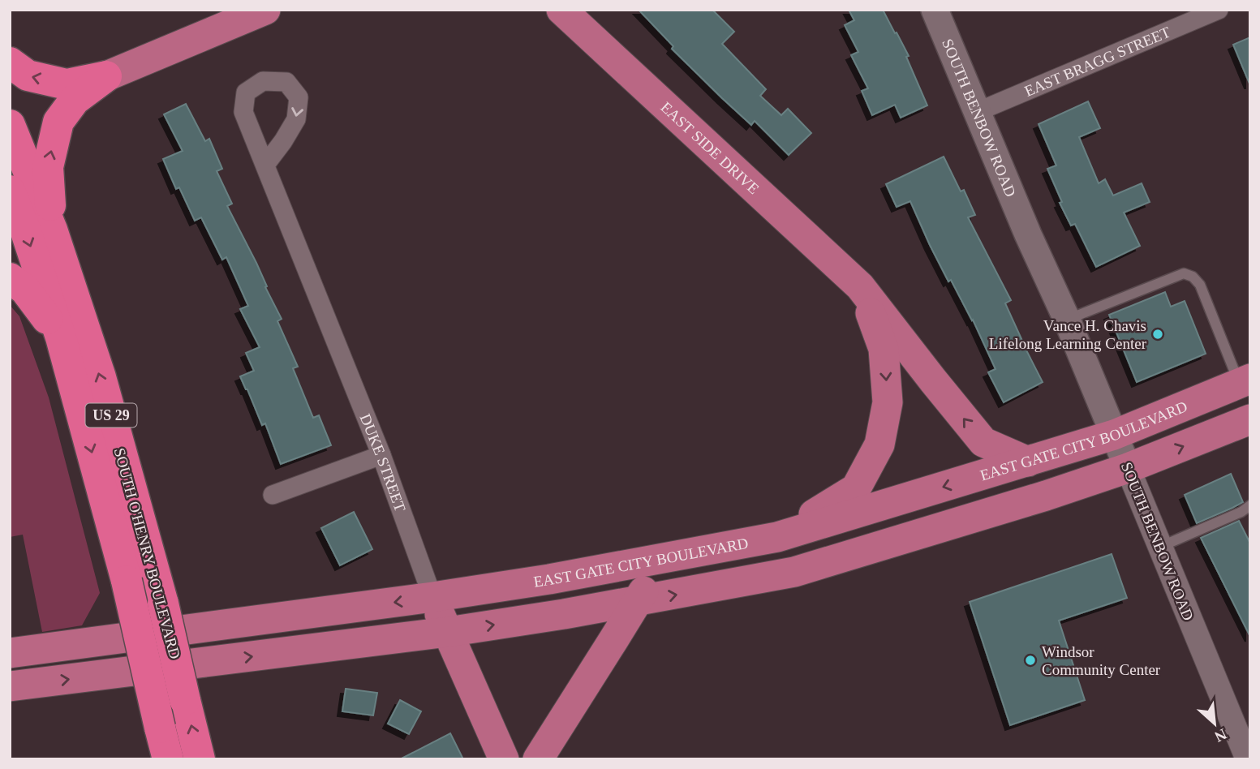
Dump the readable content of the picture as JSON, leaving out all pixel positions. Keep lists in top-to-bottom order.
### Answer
{
  "streets": {
    "highway": ["US 29", "SOUTH O'HENRY BOULEVARD"],
    "main road": [
      "SOUTH BENBOW ROAD",
      "EAST SIDE DRIVE",
      "EAST GATE CITY BOULEVARD",
      "DUKE STREET"
    ],
    "street": ["EAST BRAGG STREET"]
  },
  "crossings": [
    ["EAST BRAGG STREET", "SOUTH BENBOW ROAD"],
    ["SOUTH BENBOW ROAD", "EAST GATE CITY BOULEVARD"],
    ["EAST SIDE DRIVE", "EAST GATE CITY BOULEVARD"],
    ["EAST GATE CITY BOULEVARD", "DUKE STREET"]
  ],
  "one_way": ["EAST SIDE DRIVE"],
  "places": ["Vance H. Chavis Lifelong Learning Center", "Windsor Community Center"],
  "north": "bottom right"
}
